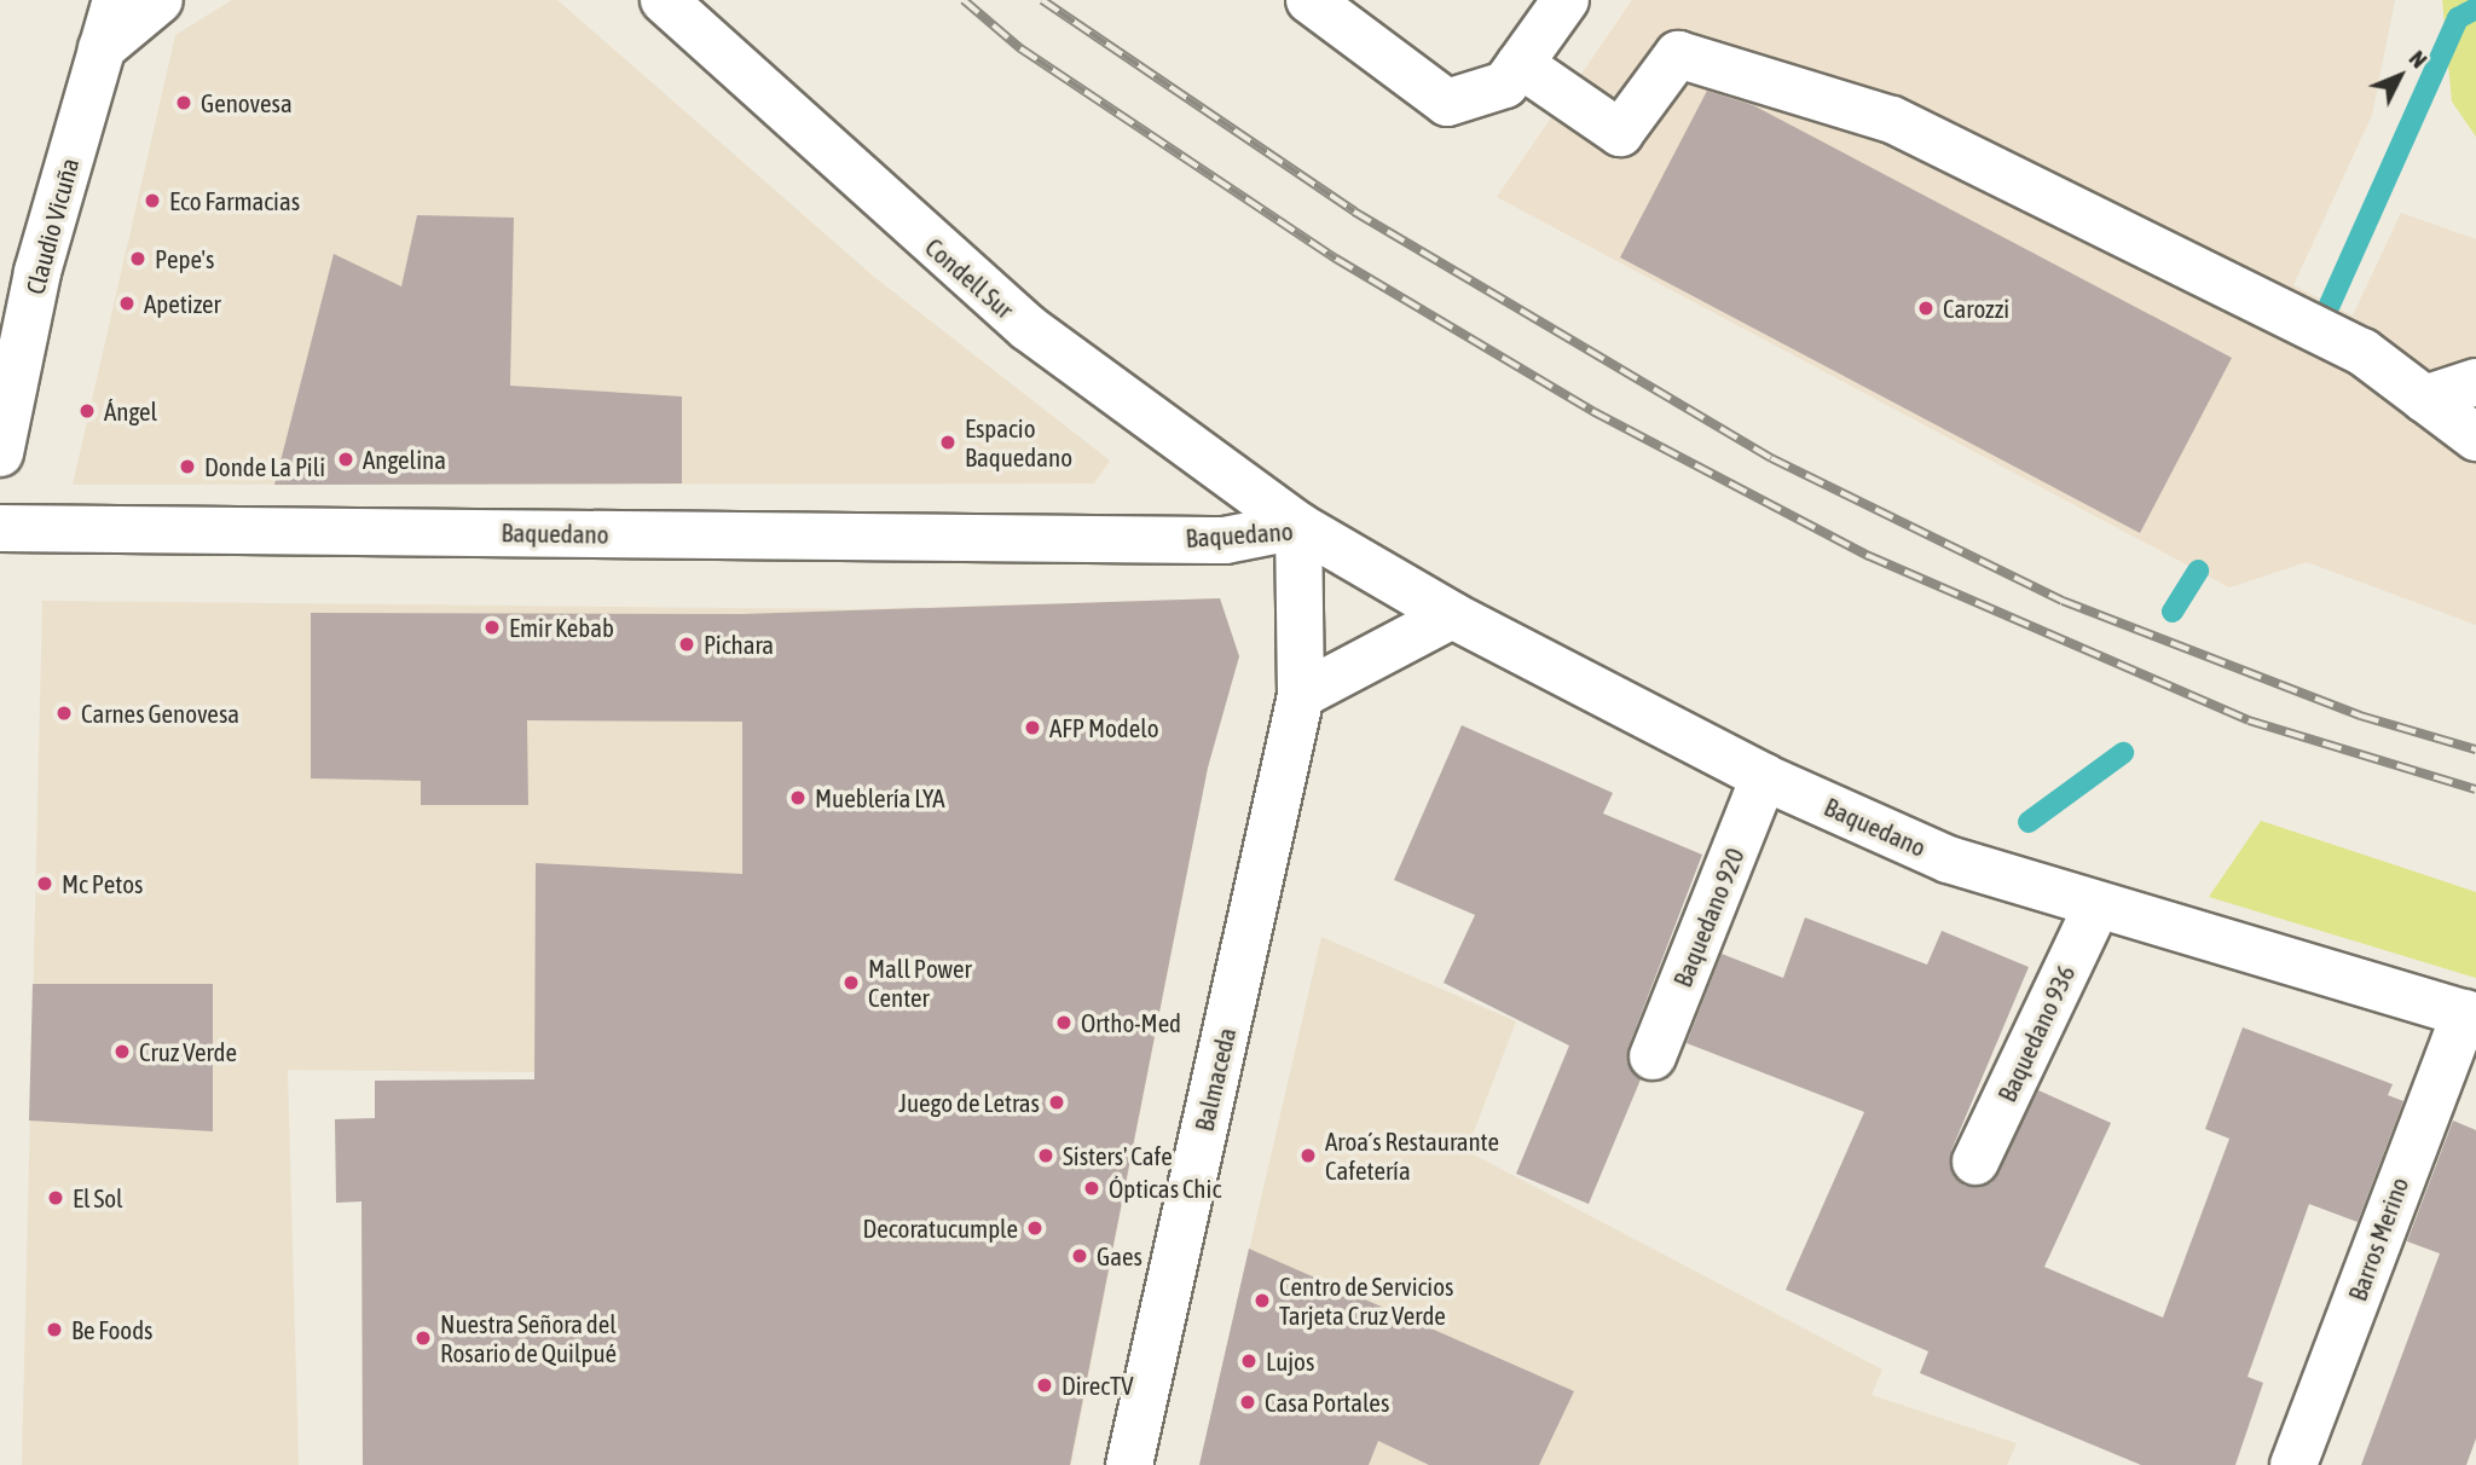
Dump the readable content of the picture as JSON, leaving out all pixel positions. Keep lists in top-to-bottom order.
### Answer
{
  "streets": {
    "street": [
      "Claudio Vicuña",
      "Condell Sur",
      "Baquedano",
      "Baquedano 920",
      "Baquedano 936",
      "Balmaceda",
      "Barros Merino"
    ]
  },
  "crossings": [
    ["Condell Sur", "Baquedano"],
    ["Condell Sur", "Balmaceda"],
    ["Baquedano", "Baquedano 920"],
    ["Baquedano", "Baquedano 936"],
    ["Baquedano", "Balmaceda"],
    ["Baquedano", "Barros Merino"]
  ],
  "places": [
    "Genovesa",
    "Eco Farmacias",
    "Pepe's",
    "Apetizer",
    "Carozzi",
    "Ángel",
    "Espacio Baquedano",
    "Angelina",
    "Donde La Pili",
    "Emir Kebab",
    "Pichara",
    "Carnes Genovesa",
    "AFP Modelo",
    "Mueblería LYA",
    "Mc Petos",
    "Mall Power Center",
    "Ortho-Med",
    "Cruz Verde",
    "Juego de Letras",
    "Sisters' Cafe",
    "Aroa´s Restaurante Cafetería",
    "Ópticas Chic",
    "El Sol",
    "Decoratucumple",
    "Gaes",
    "Centro de Servicios Tarjeta Cruz Verde",
    "Be Foods",
    "Nuestra Señora del Rosario de Quilpué",
    "Lujos",
    "DirecTV",
    "Casa Portales"
  ],
  "north": "top right"
}
